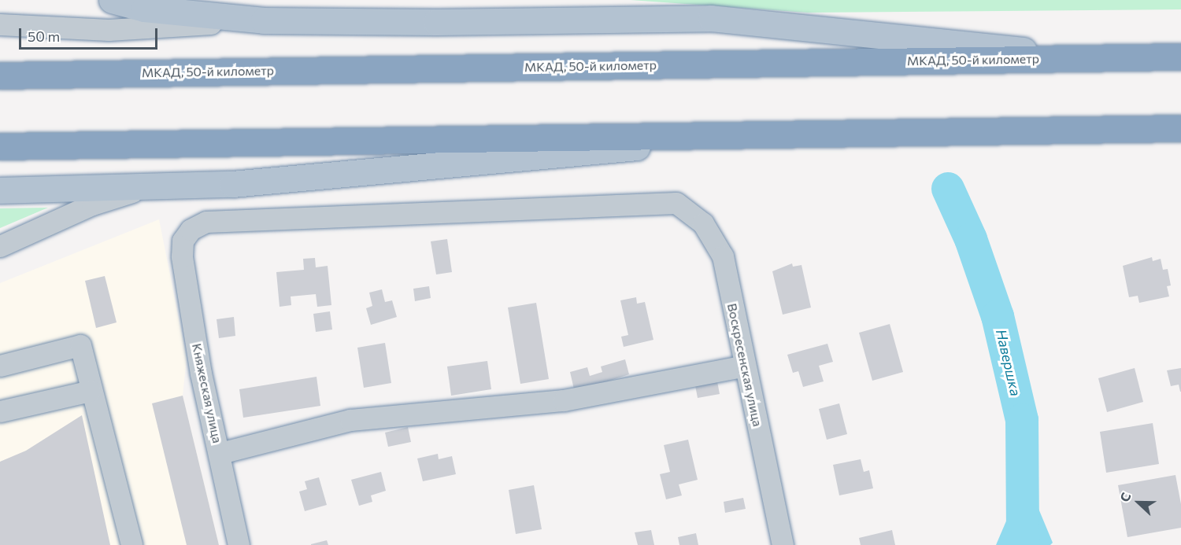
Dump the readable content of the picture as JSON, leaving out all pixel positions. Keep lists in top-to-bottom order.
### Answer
{
  "streets": {
    "highway": ["МКАД, 50-й километр"],
    "street": ["Воскресенская улица", "Княжеская улица"]
  },
  "crossings": [
    ["Воскресенская улица", "Княжеская улица"]
  ],
  "water": ["Навершка"],
  "scale_bar": "50 m",
  "north": "left"
}
